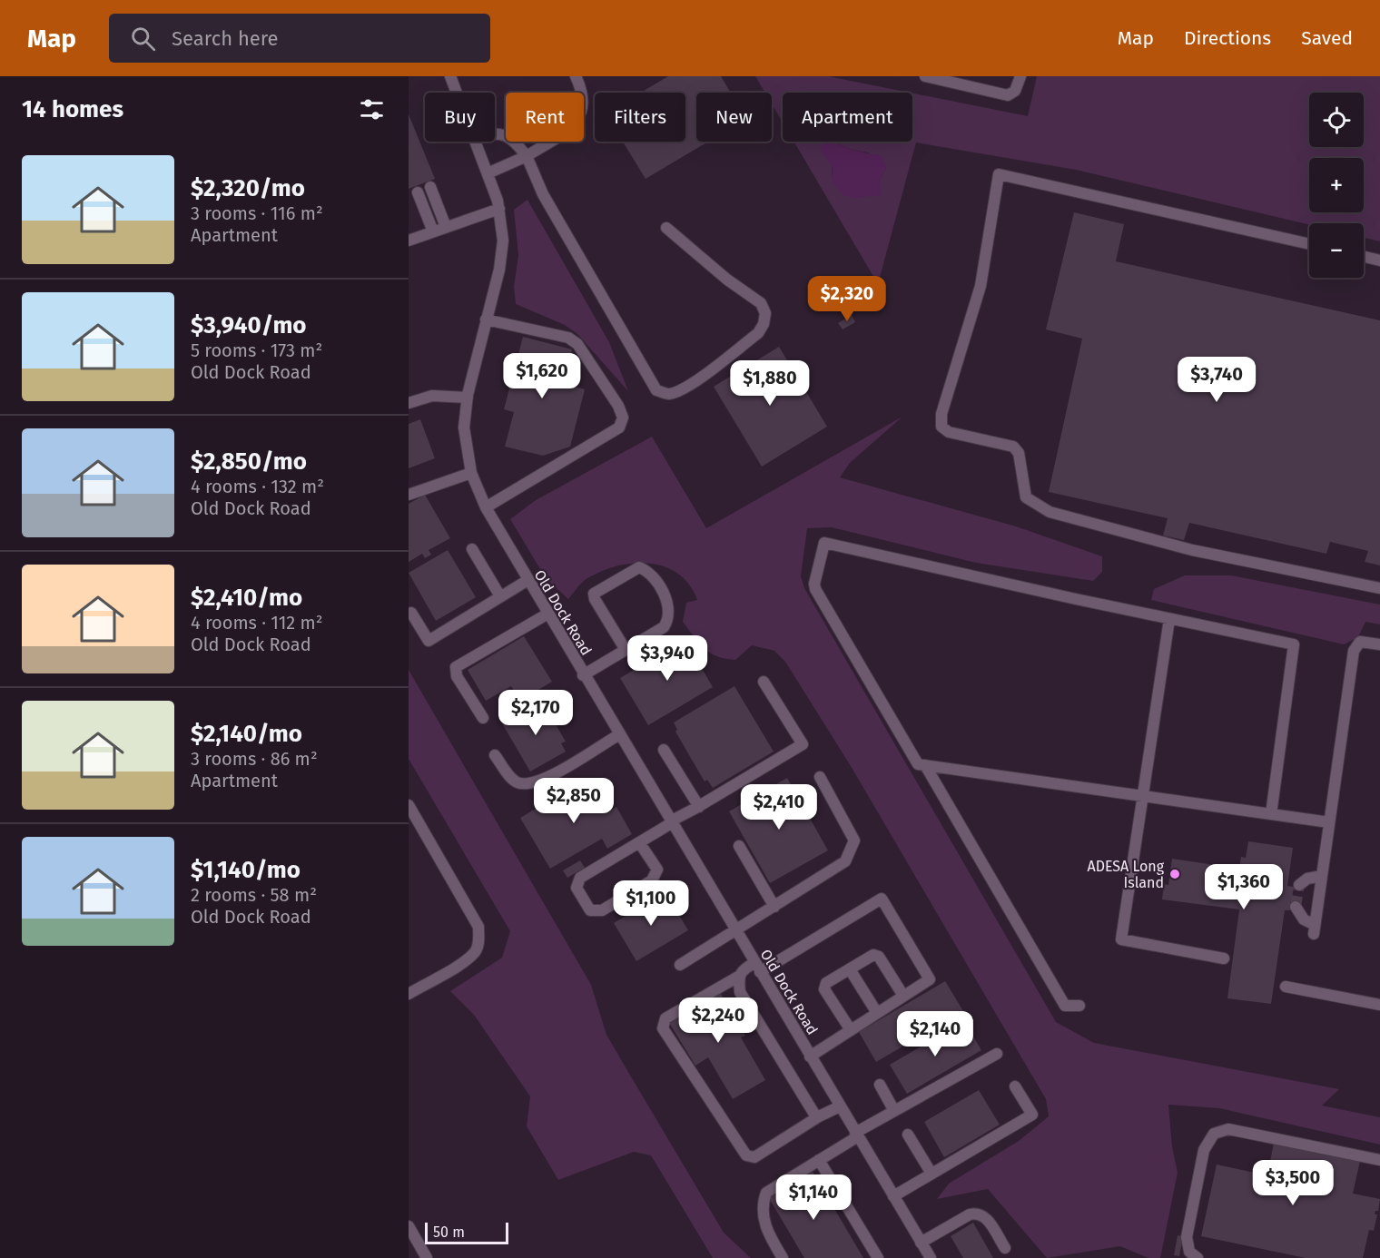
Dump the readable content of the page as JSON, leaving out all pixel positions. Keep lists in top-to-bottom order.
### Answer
{
  "streets": {
    "street": ["Old Dock Road"]
  },
  "places": ["ADESA Long Island"],
  "scale_bar": "50 m",
  "page": {
    "header": "Map",
    "search": "Search here",
    "nav": ["Map", "Directions", "Saved"],
    "heading": "14 homes",
    "map_buttons": ["+", "−"],
    "chip": [
      "Buy",
      "Rent",
      "Filters",
      "New",
      "Apartment"
    ],
    "list": [
      {
        "name": "$2,320/mo",
        "note": "3 rooms · 116 m² · Apartment"
      },
      {
        "name": "$3,940/mo",
        "note": "5 rooms · 173 m² · Old Dock Road"
      },
      {
        "name": "$2,850/mo",
        "note": "4 rooms · 132 m² · Old Dock Road"
      },
      {
        "name": "$2,410/mo",
        "note": "4 rooms · 112 m² · Old Dock Road"
      },
      {
        "name": "$2,140/mo",
        "note": "3 rooms · 86 m² · Apartment"
      },
      {
        "name": "$1,140/mo",
        "note": "2 rooms · 58 m² · Old Dock Road"
      }
    ],
    "price": [
      "$2,320",
      "$1,620",
      "$3,740",
      "$1,880",
      "$3,940",
      "$2,170",
      "$2,850",
      "$2,410",
      "$1,360",
      "$1,100",
      "$2,240",
      "$2,140",
      "$3,500",
      "$1,140"
    ],
    "scale": "50 m"
  }
}
